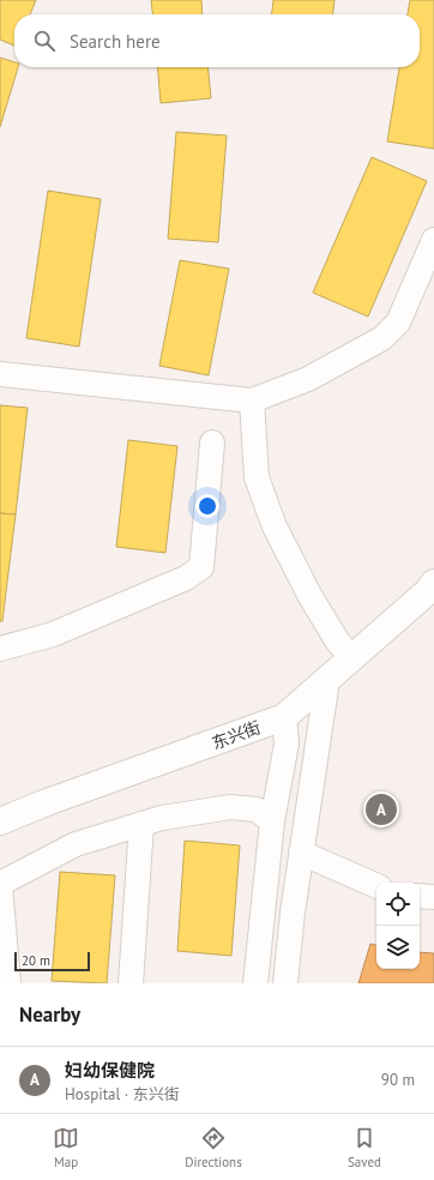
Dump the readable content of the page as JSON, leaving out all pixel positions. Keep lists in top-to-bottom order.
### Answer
{
  "streets": {
    "street": ["东兴街"]
  },
  "scale_bar": "20 m",
  "page": {
    "search": "Search here",
    "pins": "A",
    "scale": "20 m",
    "heading": "Nearby",
    "list": [
      {
        "mark": "A",
        "name": "妇幼保健院",
        "note": "Hospital · 东兴街",
        "value": "90 m"
      }
    ],
    "nav": ["Map", "Directions", "Saved"]
  }
}
